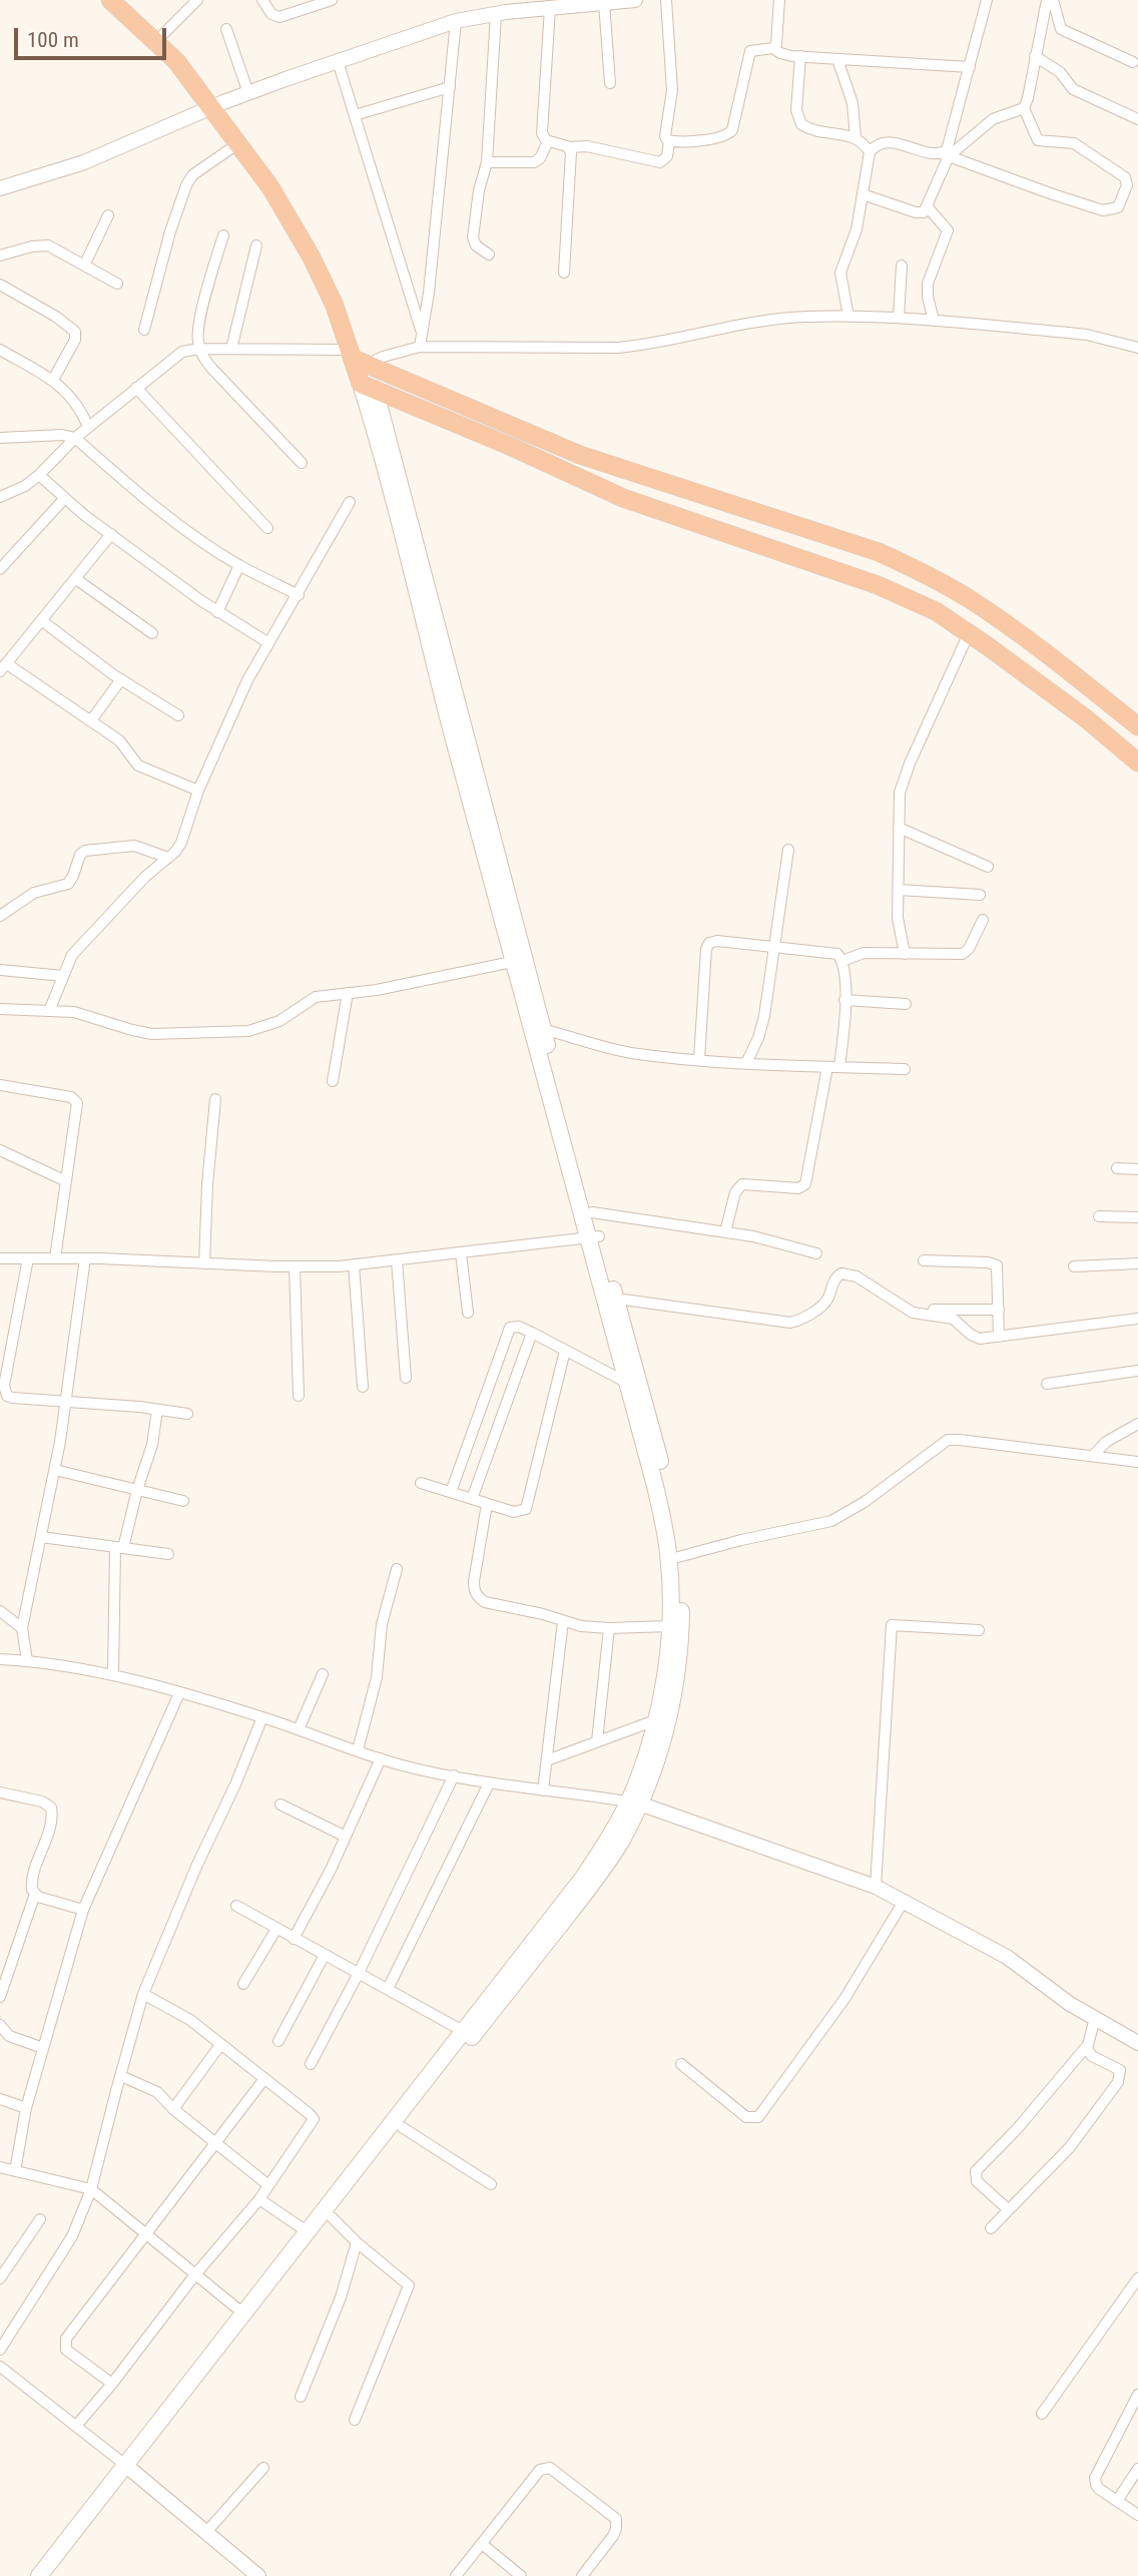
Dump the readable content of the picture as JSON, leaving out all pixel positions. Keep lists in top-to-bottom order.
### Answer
{
  "scale_bar": "100 m"
}
